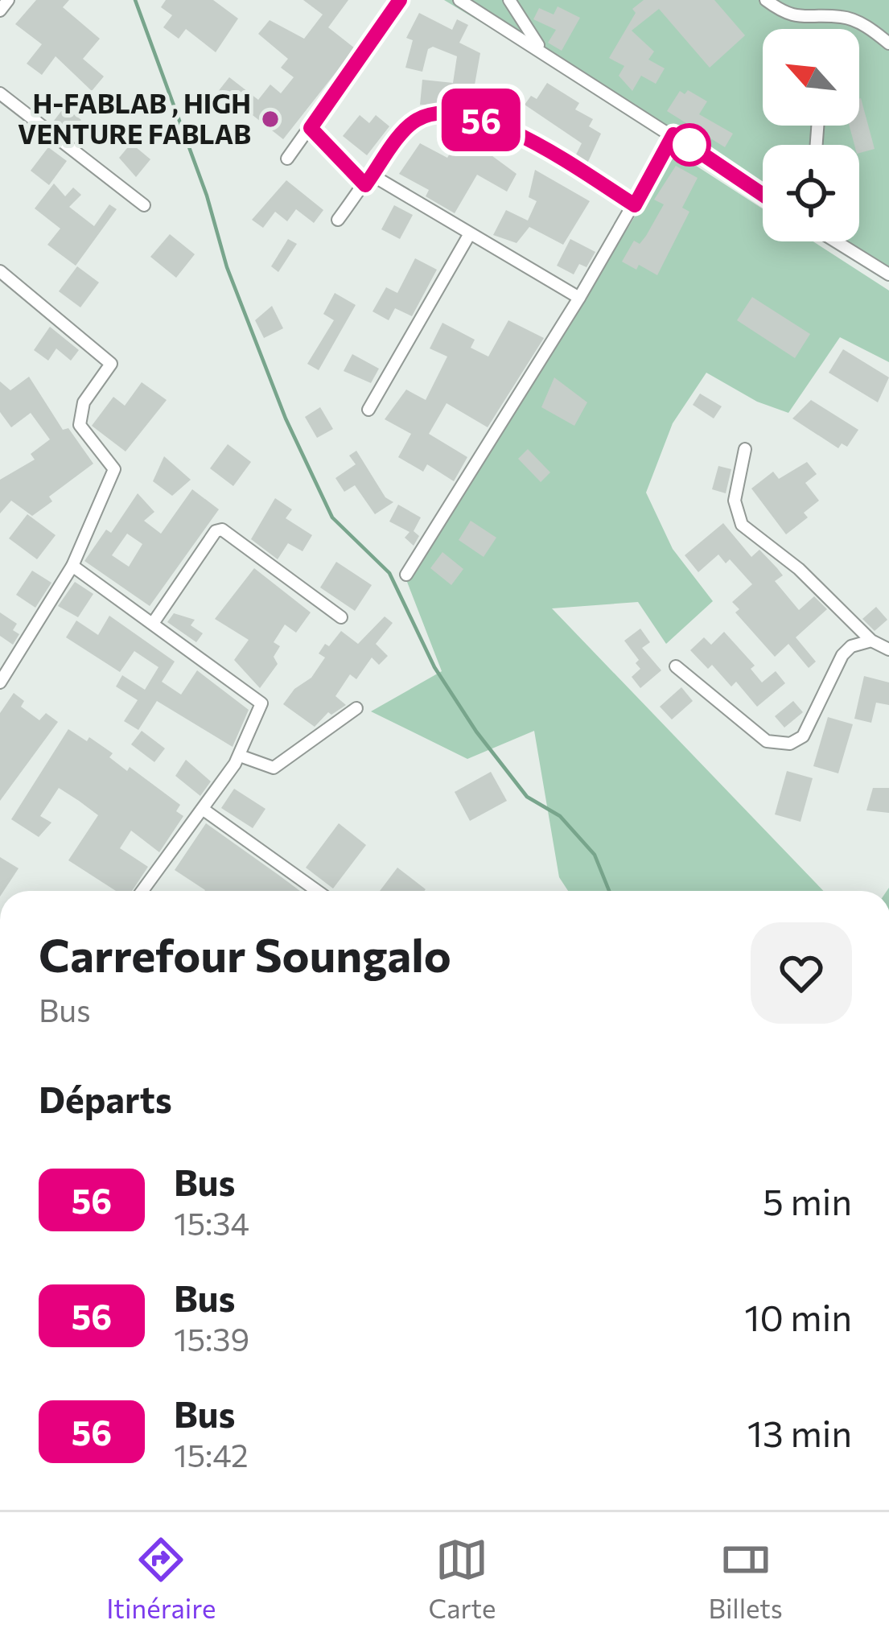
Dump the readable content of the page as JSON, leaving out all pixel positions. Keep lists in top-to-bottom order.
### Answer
{
  "places": ["H-FABLAB , HIGH VENTURE FABLAB"],
  "lines": ["bus line 56"],
  "north": "top left",
  "page": {
    "on_map": "56",
    "heading": [
      ["Carrefour Soungalo", "Bus"],
      "Départs"
    ],
    "list": [
      {
        "mark": "56",
        "name": "Bus",
        "note": "15:34",
        "value": "5 min"
      },
      {
        "mark": "56",
        "name": "Bus",
        "note": "15:39",
        "value": "10 min"
      },
      {
        "mark": "56",
        "name": "Bus",
        "note": "15:42",
        "value": "13 min"
      }
    ],
    "tabs": ["Itinéraire", "Carte", "Billets"]
  }
}
